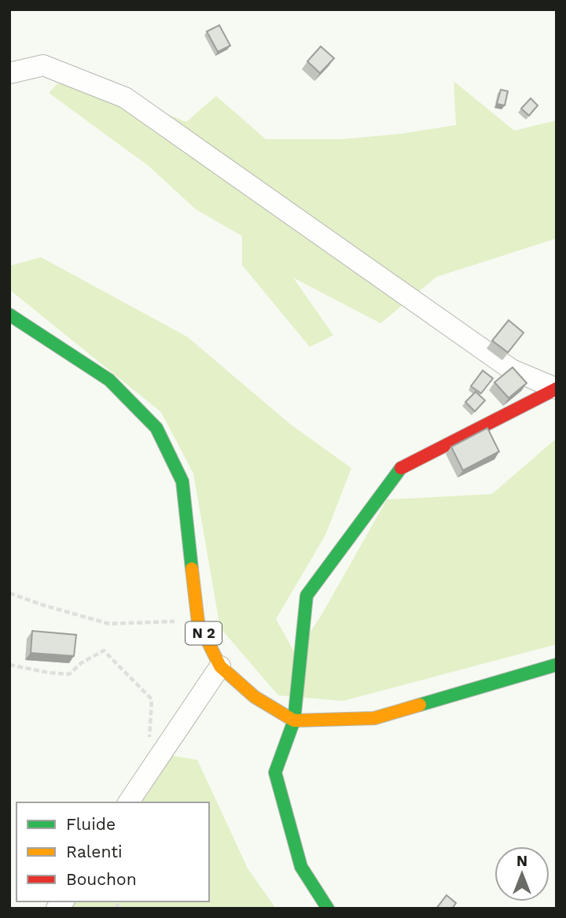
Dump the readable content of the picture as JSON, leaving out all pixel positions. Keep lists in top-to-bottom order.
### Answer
{
  "streets": {
    "main road": ["N 2"]
  },
  "legend": ["Fluide", "Ralenti", "Bouchon"],
  "north": "top"
}
